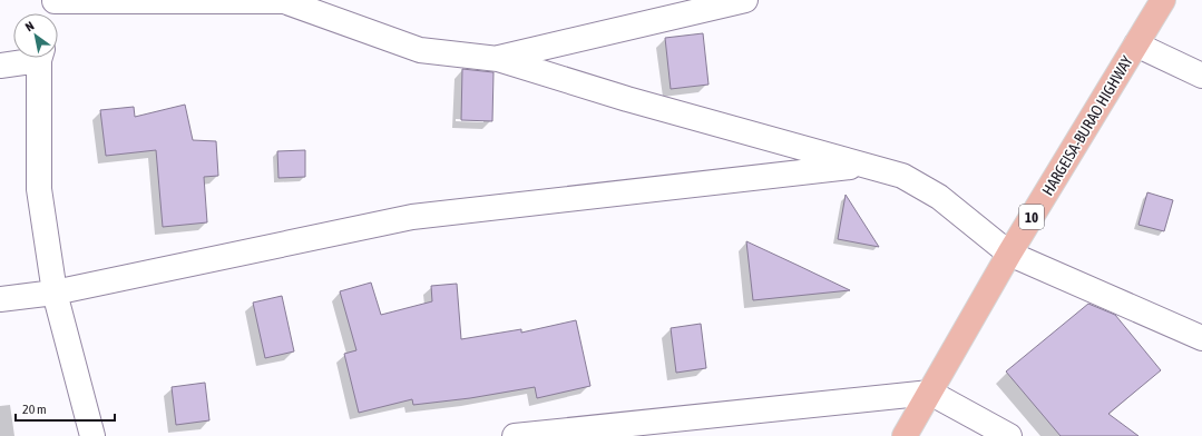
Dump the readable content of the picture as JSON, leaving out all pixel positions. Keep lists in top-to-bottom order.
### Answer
{
  "streets": {
    "highway": ["HARGEISA-BURAO HIGHWAY", "10"]
  },
  "scale_bar": "20 m",
  "north": "top left"
}
